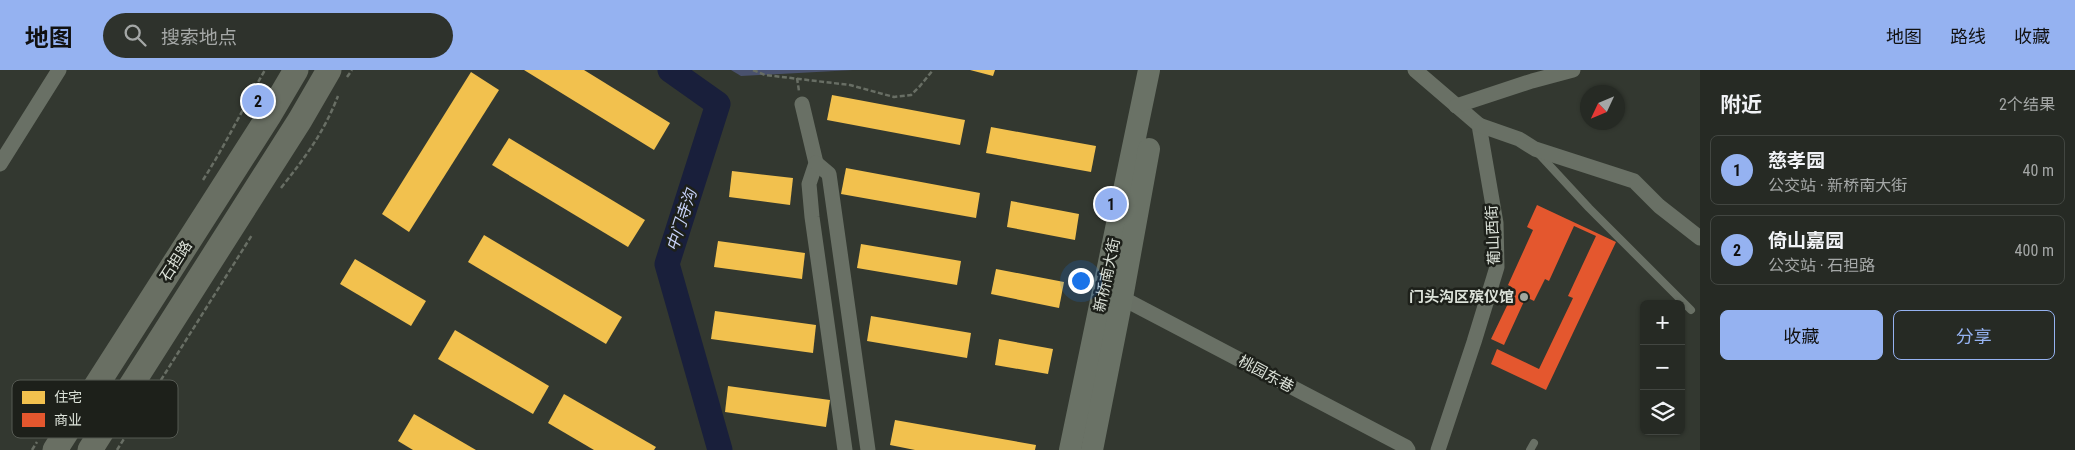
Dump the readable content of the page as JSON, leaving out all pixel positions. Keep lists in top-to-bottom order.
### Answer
{
  "streets": {
    "main road": ["石担路", "新桥南大街"],
    "street": ["葡山西街", "桃园东巷"]
  },
  "crossings": [
    ["新桥南大街", "桃园东巷"]
  ],
  "water": ["中门寺沟"],
  "places": ["门头沟区殡仪馆"],
  "legend": ["住宅", "商业"],
  "north": "bottom left",
  "page": {
    "header": "地图",
    "search": "搜索地点",
    "nav": ["地图", "路线", "收藏"],
    "heading": ["附近", "2个结果"],
    "pins": ["2", "1"],
    "list": [
      {
        "mark": "1",
        "name": "慈孝园",
        "note": "公交站 · 新桥南大街",
        "value": "40 m"
      },
      {
        "mark": "2",
        "name": "倚山嘉园",
        "note": "公交站 · 石担路",
        "value": "400 m"
      }
    ],
    "buttons": ["收藏", "分享"],
    "map_buttons": ["+", "−"]
  }
}
